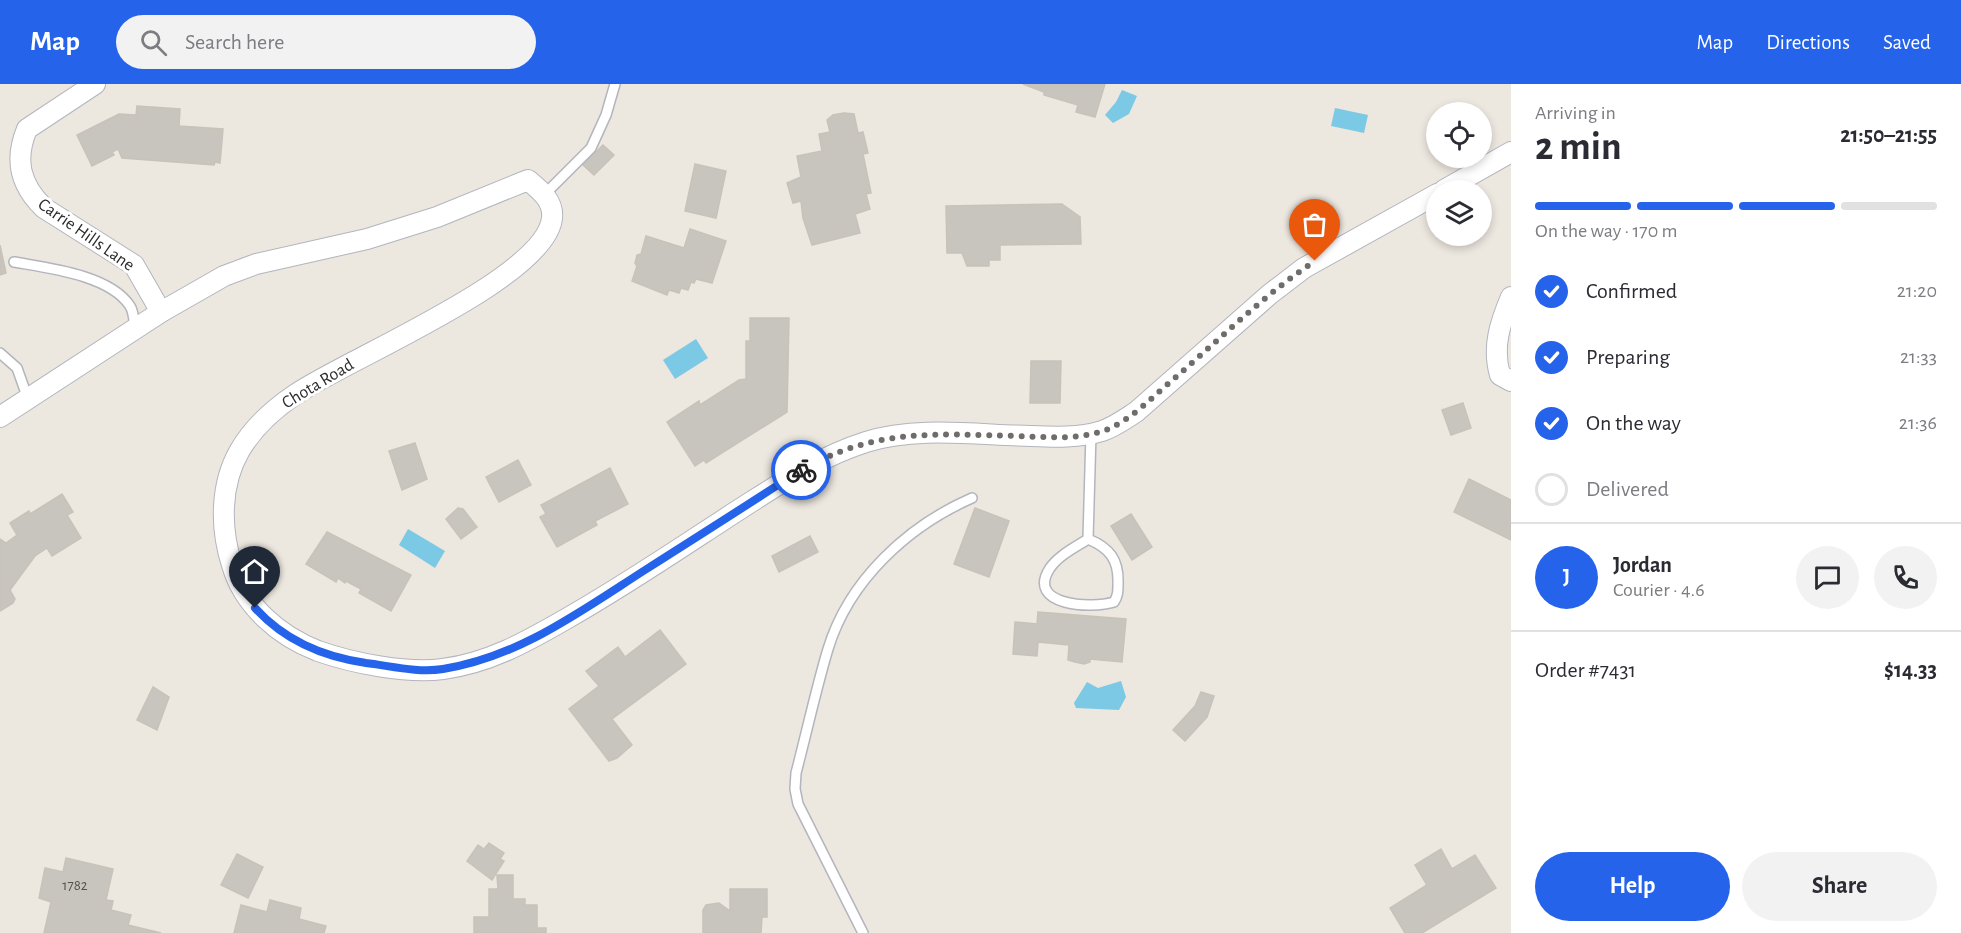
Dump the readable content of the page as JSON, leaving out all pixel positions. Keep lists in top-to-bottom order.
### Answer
{
  "streets": {
    "street": ["Carrie Hills Lane", "Chota Road"]
  },
  "house_numbers": ["1782"],
  "page": {
    "header": "Map",
    "search": "Search here",
    "nav": ["Map", "Directions", "Saved"],
    "heading": ["2 min", "Arriving in", "21:50–21:55"],
    "panel": [
      "Jordan",
      "Courier · 4.6",
      "Order #7431",
      "$14.33"
    ],
    "bar": "On the way · 170 m",
    "list": [
      ["Confirmed", "21:20"],
      ["Preparing", "21:33"],
      ["On the way", "21:36"],
      "Delivered"
    ],
    "round": "J",
    "buttons": ["Help", "Share"]
  }
}
